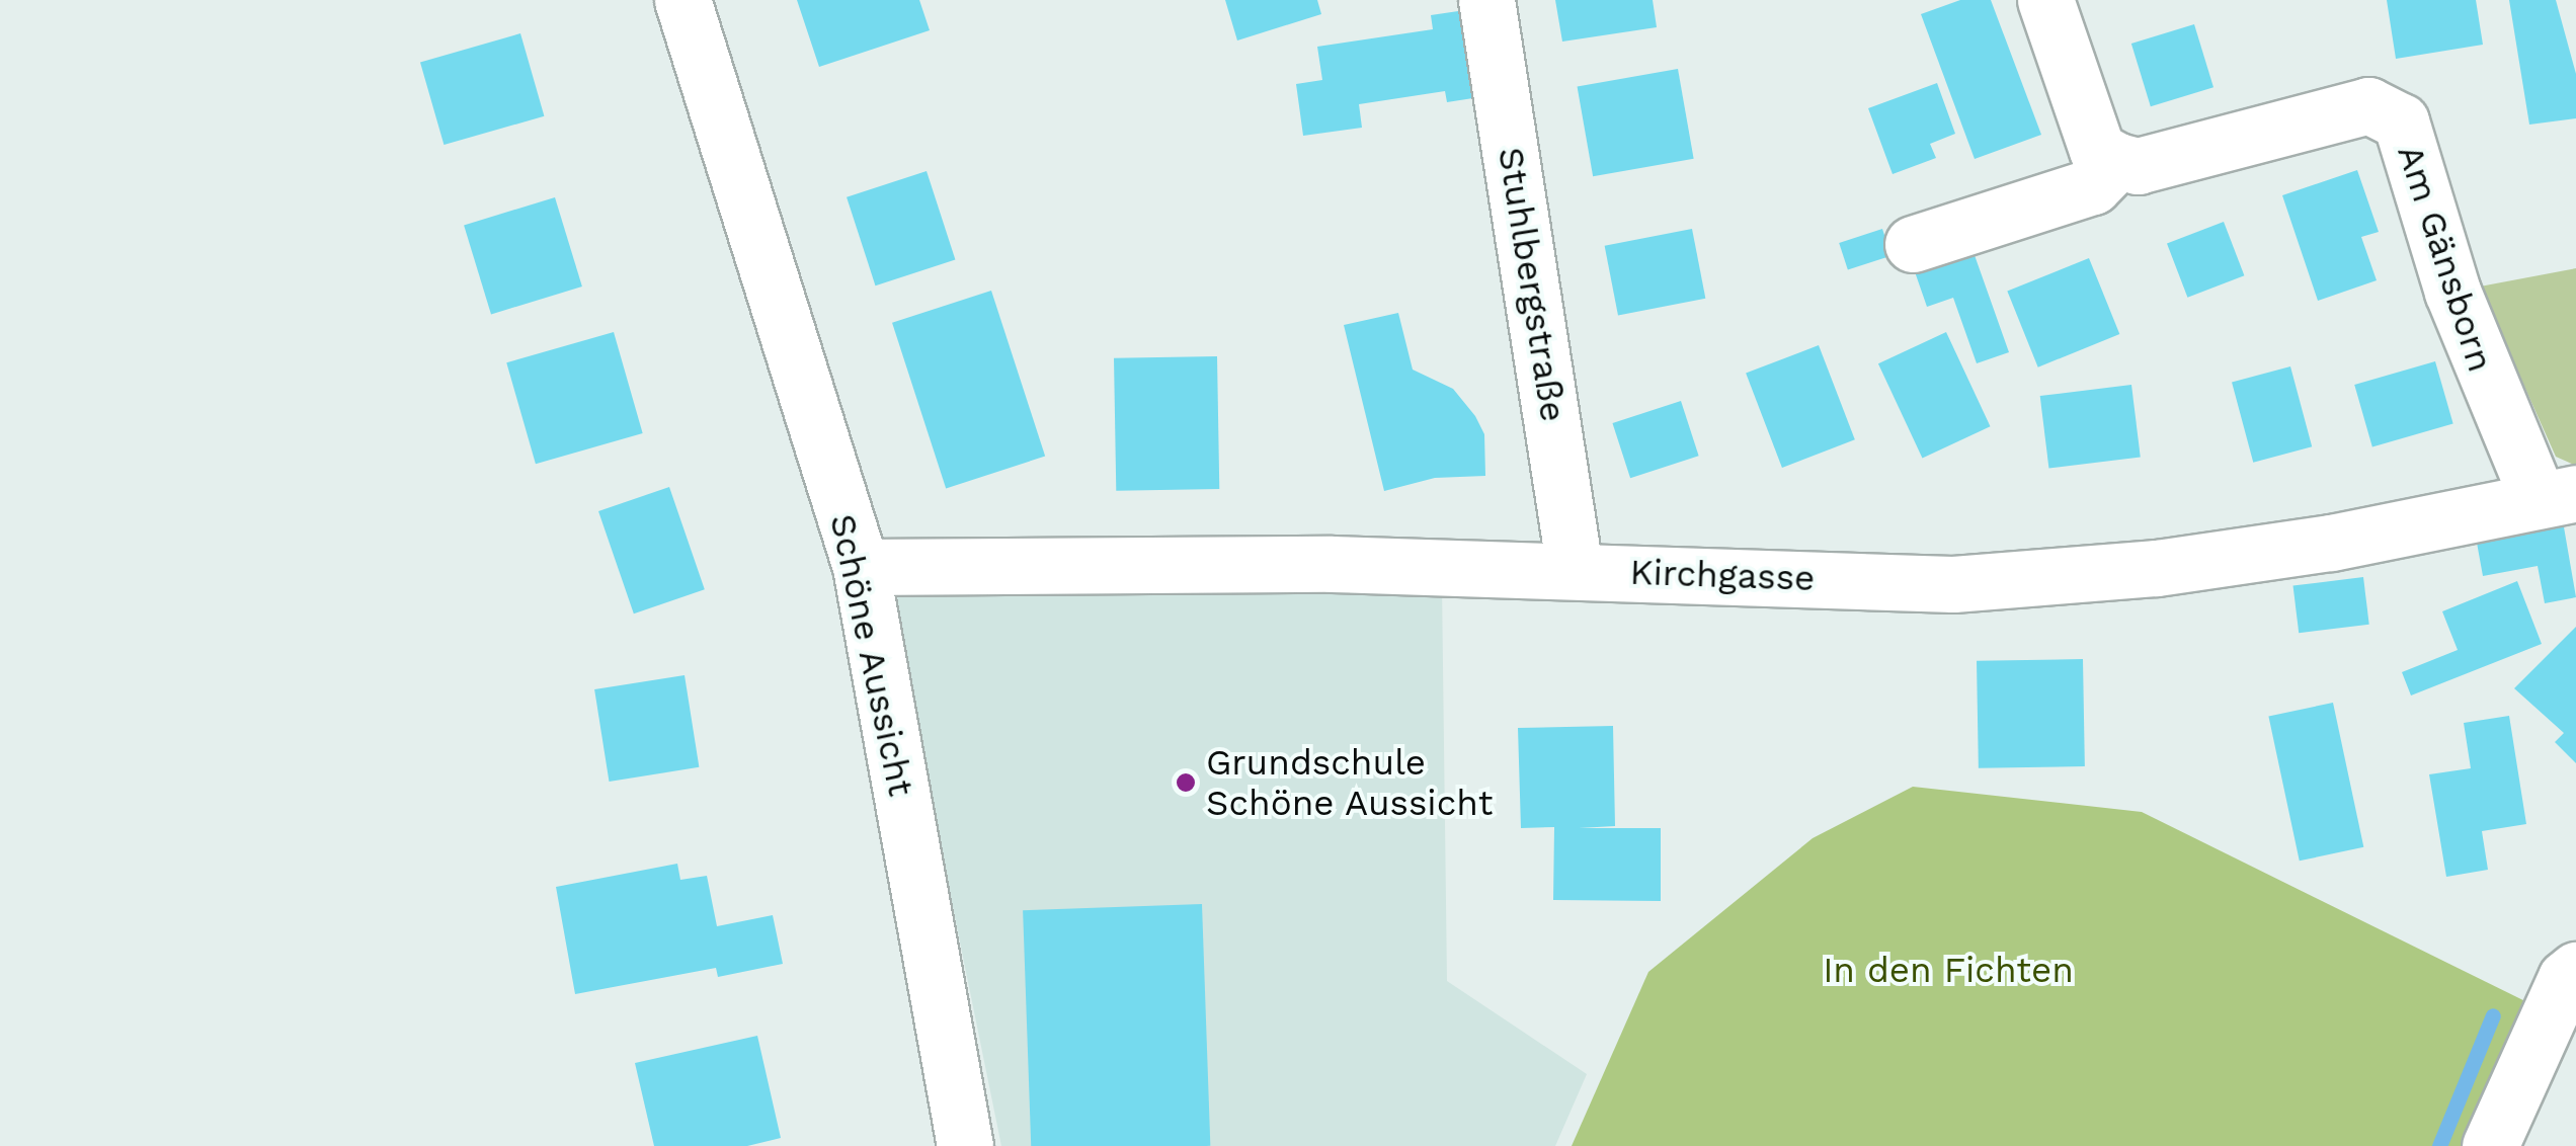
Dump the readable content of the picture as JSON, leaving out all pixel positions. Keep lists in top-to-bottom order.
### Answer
{
  "streets": {
    "street": [
      "Am Gänsborn",
      "Stuhlbergstraße",
      "Kirchgasse",
      "Schöne Aussicht"
    ]
  },
  "crossings": [
    ["Am Gänsborn", "Kirchgasse"],
    ["Stuhlbergstraße", "Kirchgasse"],
    ["Kirchgasse", "Schöne Aussicht"]
  ],
  "parks": ["In den Fichten"],
  "places": ["Grundschule Schöne Aussicht"]
}
